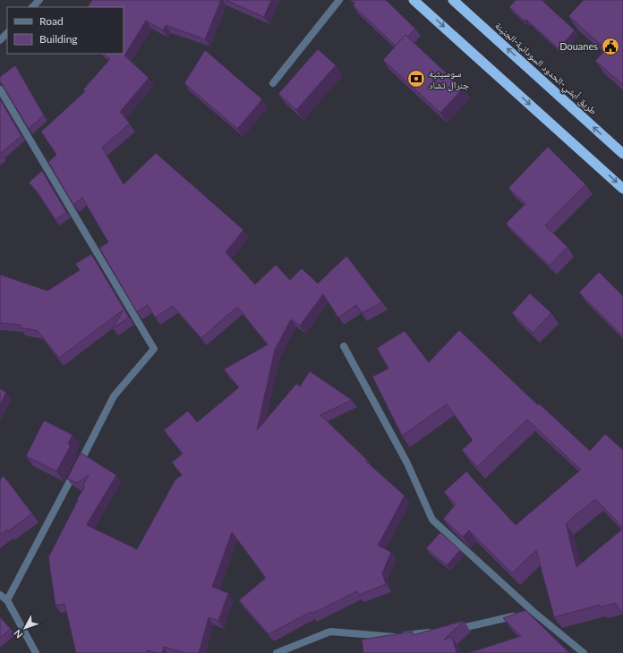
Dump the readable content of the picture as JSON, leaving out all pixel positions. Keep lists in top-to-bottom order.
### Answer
{
  "streets": {
    "highway": ["طريق أبشي-الحدود السودانية-الجنينة"]
  },
  "places": {
    "public building": ["Douanes"],
    "bank": ["سوسيتيه جنرال تشاد"]
  },
  "legend": ["Road", "Building"],
  "north": "bottom left"
}
